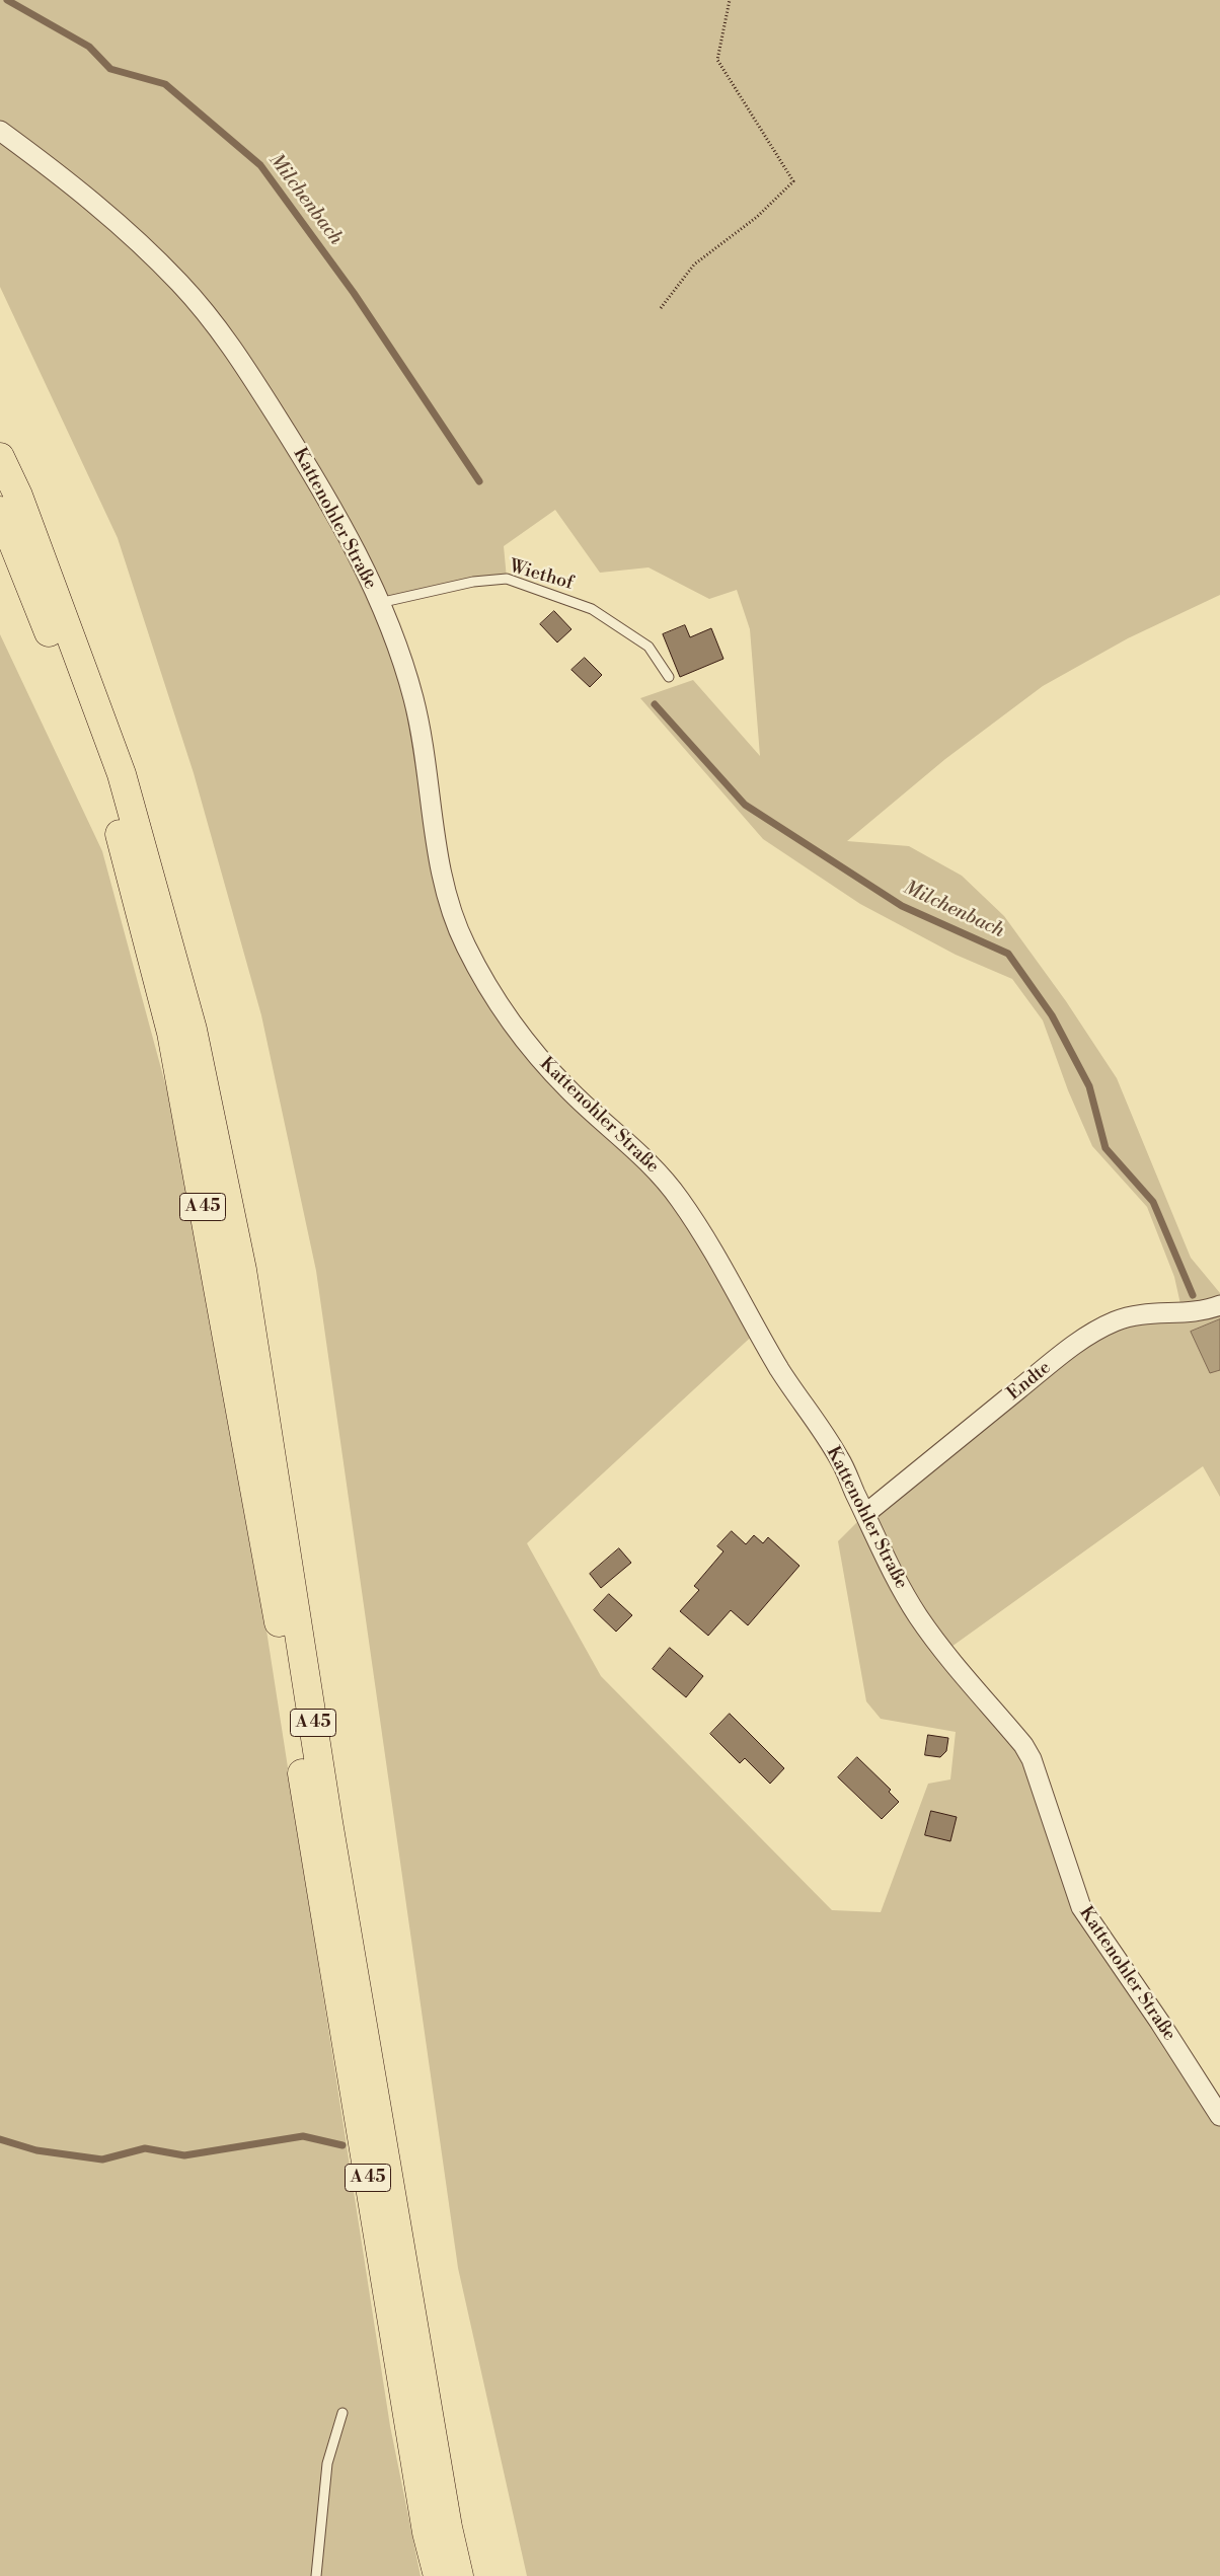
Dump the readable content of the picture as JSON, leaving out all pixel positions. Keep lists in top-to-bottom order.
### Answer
{
  "streets": {
    "highway": ["A 45"],
    "street": ["Kattenohler Straße", "Endte"],
    "lane": ["Wiethof"]
  },
  "crossings": [
    ["Kattenohler Straße", "Wiethof"],
    ["Kattenohler Straße", "Endte"]
  ],
  "water": ["Milchenbach"]
}
